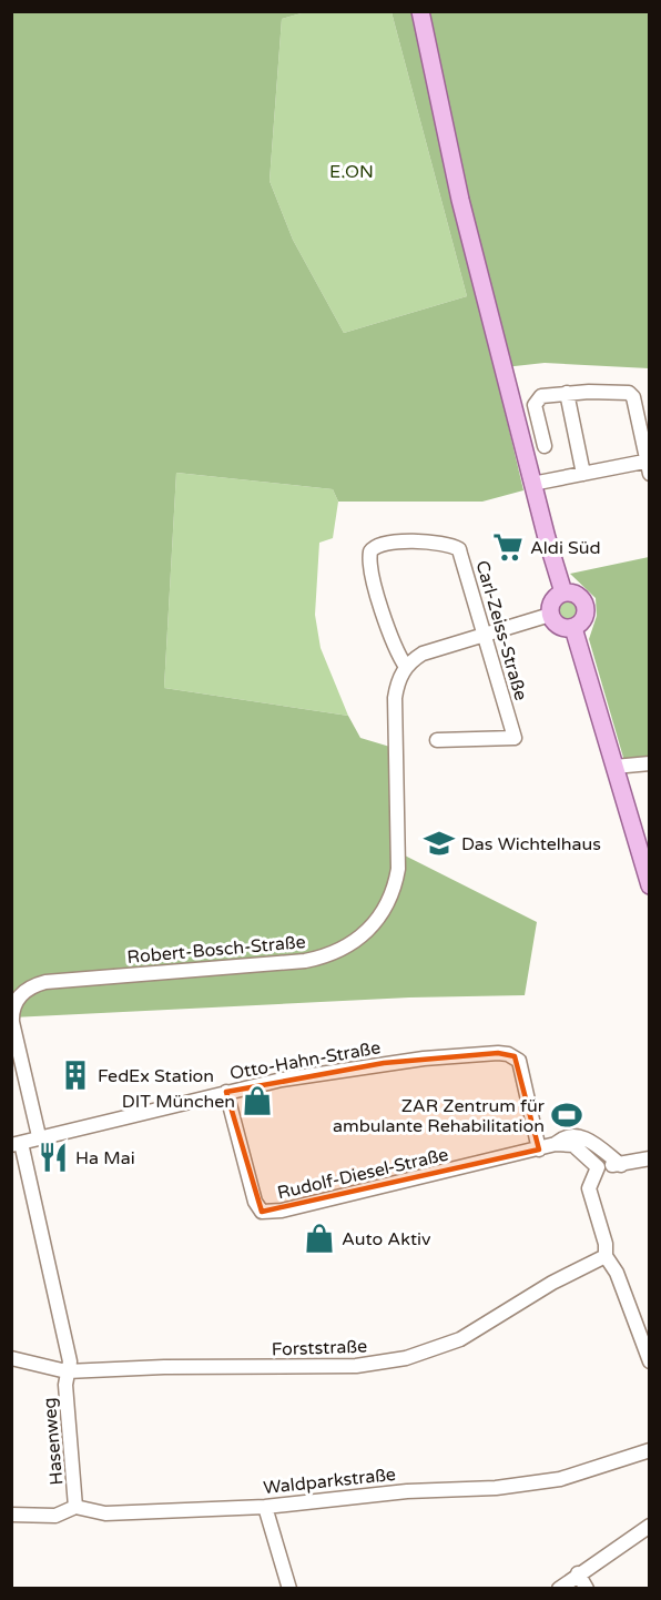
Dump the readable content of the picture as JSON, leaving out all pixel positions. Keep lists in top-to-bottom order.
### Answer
{
  "streets": {
    "street": [
      "Carl-Zeiss-Straße",
      "Robert-Bosch-Straße",
      "Otto-Hahn-Straße",
      "Rudolf-Diesel-Straße",
      "Forststraße",
      "Hasenweg",
      "Waldparkstraße"
    ]
  },
  "crossings": [
    ["Carl-Zeiss-Straße", "Robert-Bosch-Straße"],
    ["Robert-Bosch-Straße", "Otto-Hahn-Straße"],
    ["Otto-Hahn-Straße", "Rudolf-Diesel-Straße"],
    ["Forststraße", "Hasenweg"],
    ["Hasenweg", "Waldparkstraße"]
  ],
  "parks": ["E.ON"],
  "places": {
    "supermarket": ["Aldi Süd"],
    "school or university": ["Das Wichtelhaus"],
    "building": ["FedEx Station"],
    "shop": ["DIT München", "Auto Aktiv"],
    "sports": ["ZAR Zentrum für ambulante Rehabilitation"],
    "restaurant": ["Ha Mai"]
  }
}
